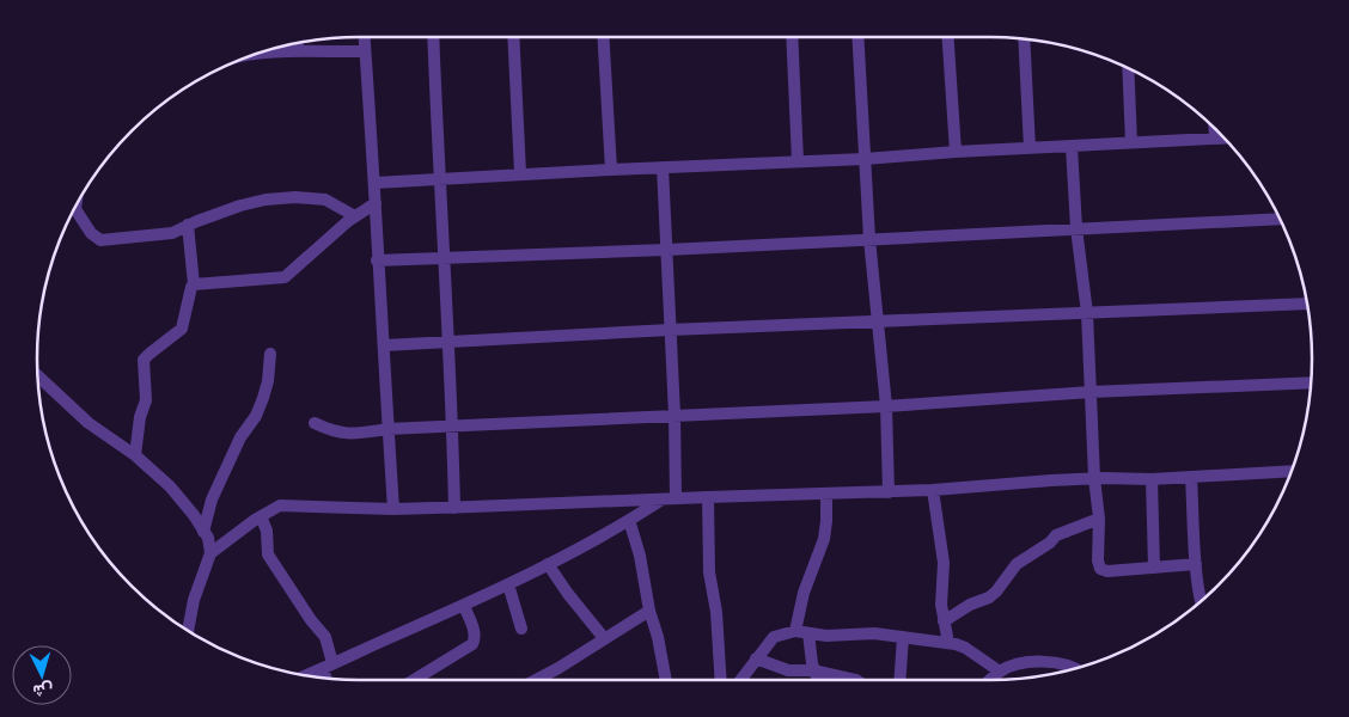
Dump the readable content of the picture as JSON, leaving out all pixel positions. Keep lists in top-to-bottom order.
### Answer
{
  "north": "bottom"
}
